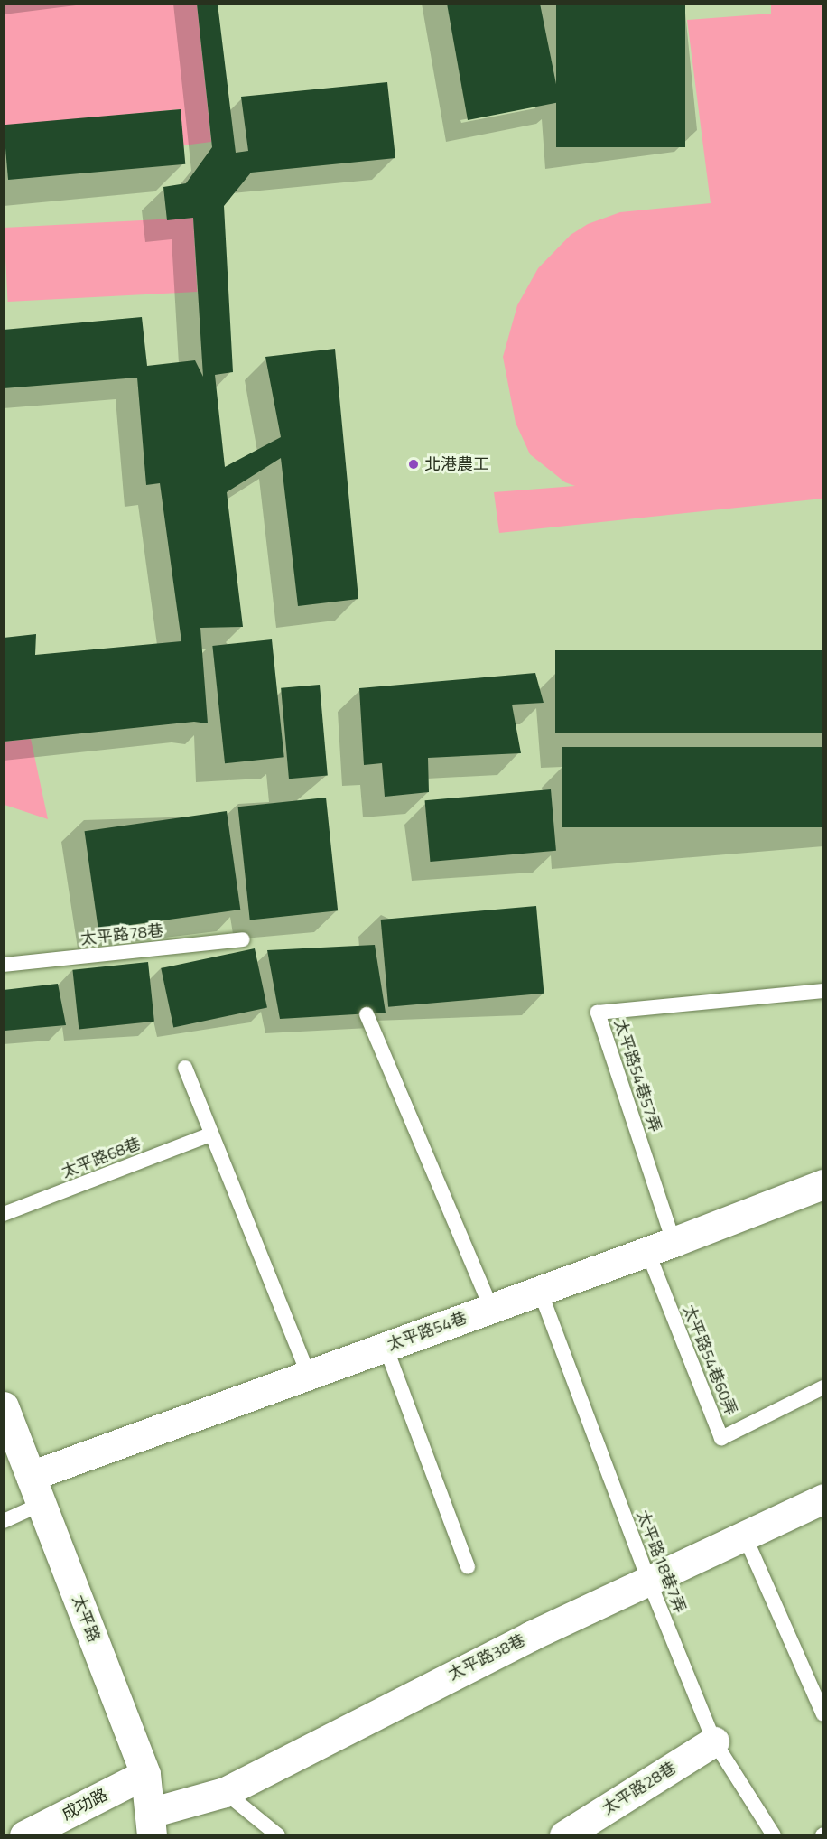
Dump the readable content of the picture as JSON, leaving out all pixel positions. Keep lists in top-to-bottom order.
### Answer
{
  "streets": {
    "street": [
      "太平路54巷",
      "太平路",
      "太平路38巷",
      "太平路28巷",
      "成功路"
    ],
    "lane": [
      "太平路78巷",
      "太平路54巷57弄",
      "太平路68巷",
      "太平路54巷60弄",
      "太平路18巷7弄"
    ]
  },
  "crossings": [
    ["太平路54巷57弄", "太平路54巷"],
    ["太平路54巷57弄", "太平路54巷60弄"],
    ["太平路54巷", "太平路54巷60弄"],
    ["太平路54巷", "太平路18巷7弄"],
    ["太平路54巷", "太平路"],
    ["太平路18巷7弄", "太平路38巷"],
    ["太平路18巷7弄", "太平路28巷"],
    ["太平路", "太平路38巷"],
    ["太平路", "成功路"]
  ],
  "places": ["北港農工"]
}
